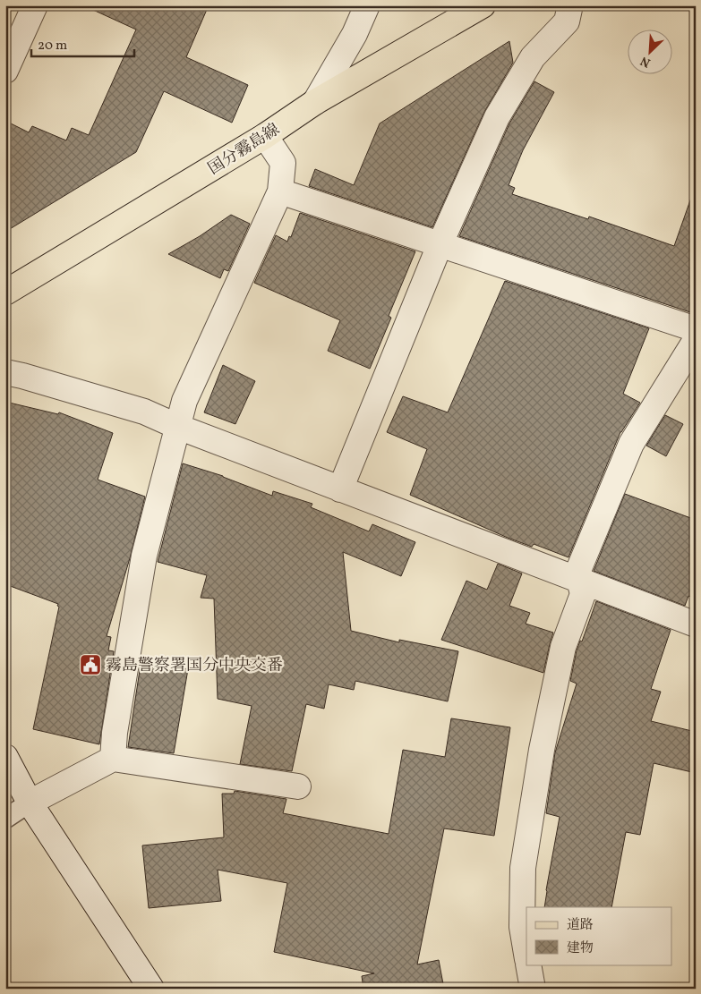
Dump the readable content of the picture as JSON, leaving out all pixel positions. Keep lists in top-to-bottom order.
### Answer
{
  "streets": {
    "main road": ["国分霧島線"]
  },
  "places": {
    "public building": ["霧島警察署国分中央交番"]
  },
  "legend": ["道路", "建物"],
  "scale_bar": "20 m",
  "north": "bottom left"
}
